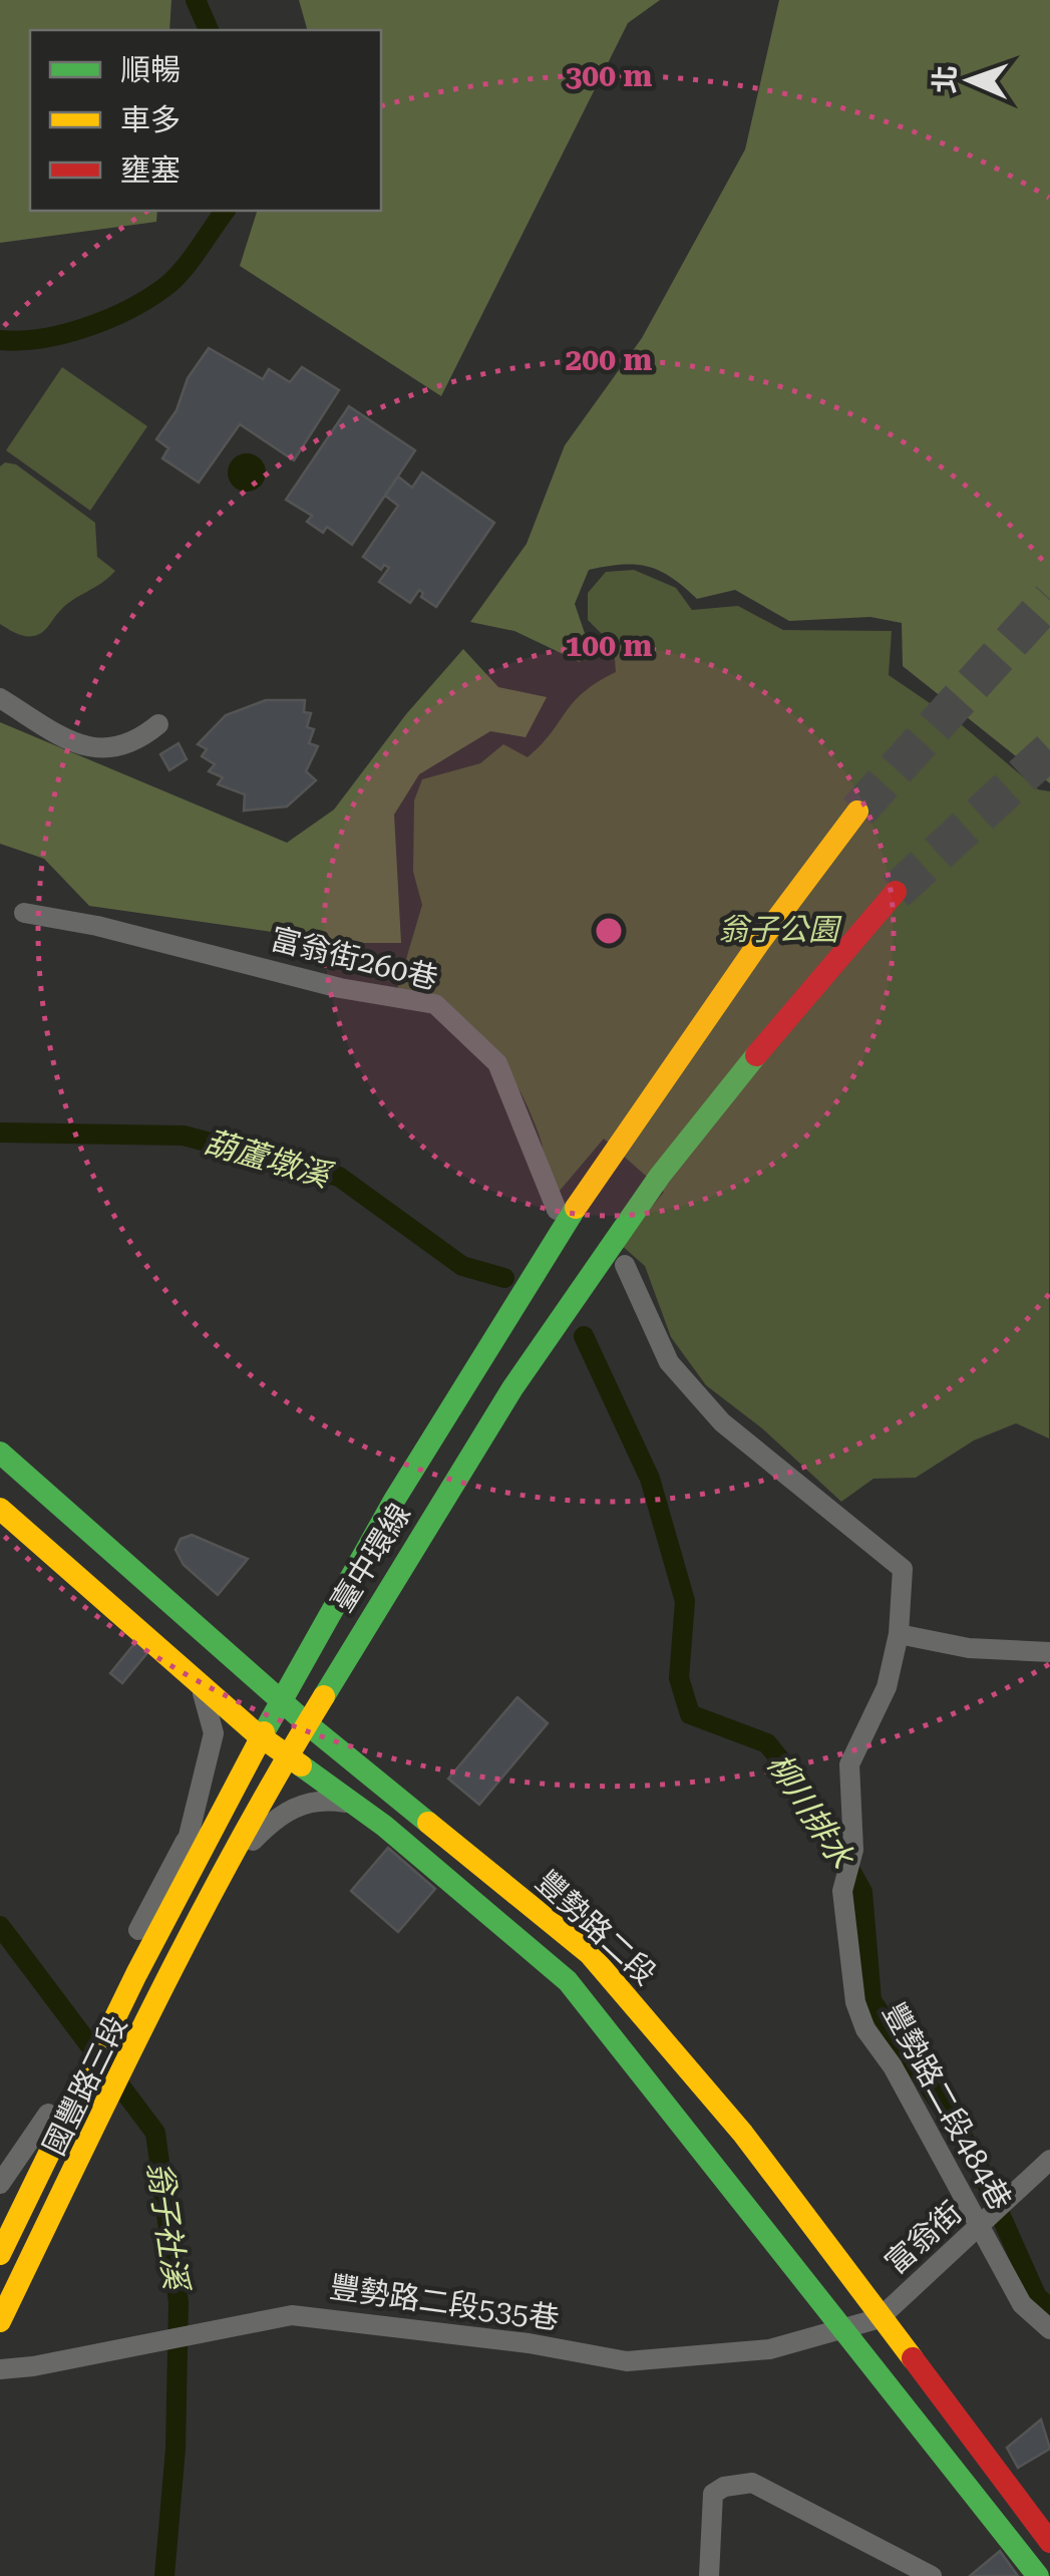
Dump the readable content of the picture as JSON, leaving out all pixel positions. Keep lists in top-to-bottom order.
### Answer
{
  "streets": {
    "main road": ["臺中環線", "豐勢路二段"],
    "street": [
      "富翁街260巷",
      "國豐路三段",
      "豐勢路二段484巷",
      "富翁街",
      "豐勢路二段535巷"
    ]
  },
  "crossings": [
    ["臺中環線", "國豐路三段"],
    ["豐勢路二段", "國豐路三段"],
    ["豐勢路二段", "富翁街"],
    ["豐勢路二段", "豐勢路二段535巷"],
    ["豐勢路二段484巷", "富翁街"],
    ["富翁街", "豐勢路二段535巷"]
  ],
  "water": ["葫蘆墩溪", "柳川排水", "翁子社溪"],
  "parks": ["翁子公園"],
  "legend": ["順暢", "車多", "壅塞"],
  "north": "left",
  "rings": ["300 m", "200 m", "100 m"]
}
